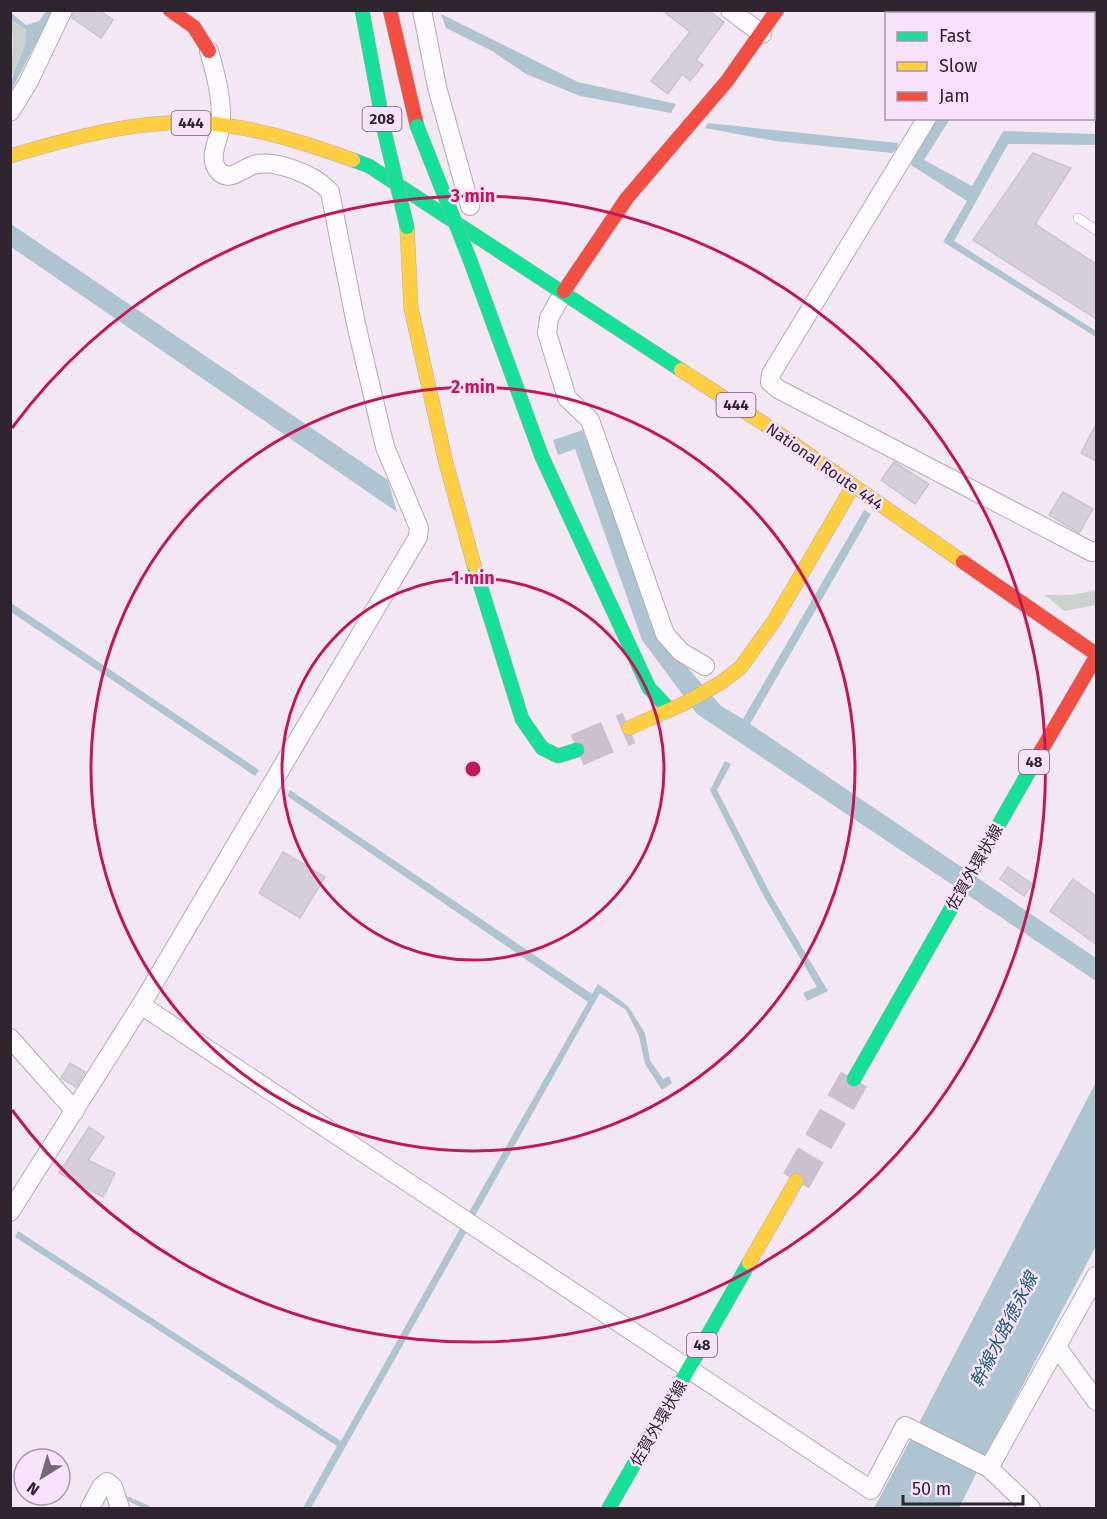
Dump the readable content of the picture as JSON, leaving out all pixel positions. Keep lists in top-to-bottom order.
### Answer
{
  "streets": {
    "main road": [
      "208",
      "444",
      "National Route 444",
      "48",
      "佐賀外環状線"
    ]
  },
  "crossings": [
    ["444", "National Route 444"],
    ["National Route 444", "佐賀外環状線"]
  ],
  "water": ["幹線水路徳永線"],
  "legend": ["Fast", "Slow", "Jam"],
  "scale_bar": "50 m",
  "north": "bottom left",
  "rings": ["3 min", "2 min", "1 min"]
}
